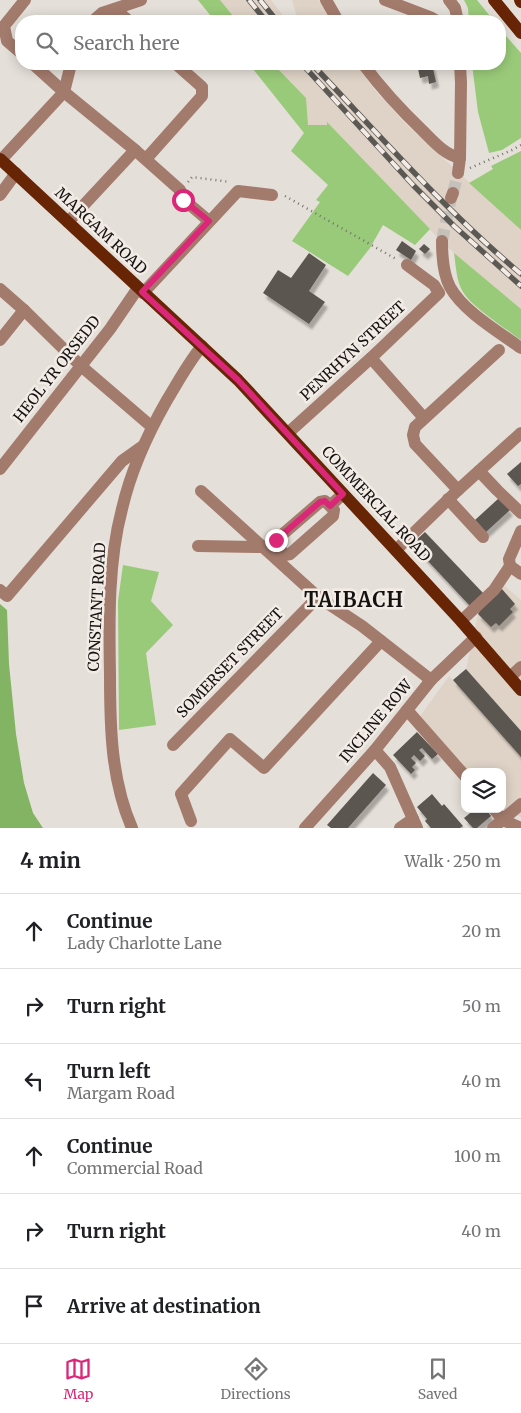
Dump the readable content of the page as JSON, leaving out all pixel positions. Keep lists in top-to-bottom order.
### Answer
{
  "streets": {
    "main road": ["MARGAM ROAD", "COMMERCIAL ROAD"],
    "street": [
      "PENRHYN STREET",
      "HEOL YR ORSEDD",
      "CONSTANT ROAD",
      "SOMERSET STREET",
      "INCLINE ROW"
    ]
  },
  "crossings": [
    ["MARGAM ROAD", "HEOL YR ORSEDD"],
    ["MARGAM ROAD", "COMMERCIAL ROAD"],
    ["MARGAM ROAD", "CONSTANT ROAD"],
    ["PENRHYN STREET", "COMMERCIAL ROAD"],
    ["COMMERCIAL ROAD", "CONSTANT ROAD"],
    ["COMMERCIAL ROAD", "INCLINE ROW"]
  ],
  "districts": ["TAIBACH"],
  "page": {
    "search": "Search here",
    "heading": ["4 min", "Walk · 250 m"],
    "list": [
      ["Continue", "Lady Charlotte Lane", "20 m"],
      ["Turn right", "50 m"],
      ["Turn left", "Margam Road", "40 m"],
      ["Continue", "Commercial Road", "100 m"],
      ["Turn right", "40 m"],
      "Arrive at destination"
    ],
    "nav": ["Map", "Directions", "Saved"]
  }
}
